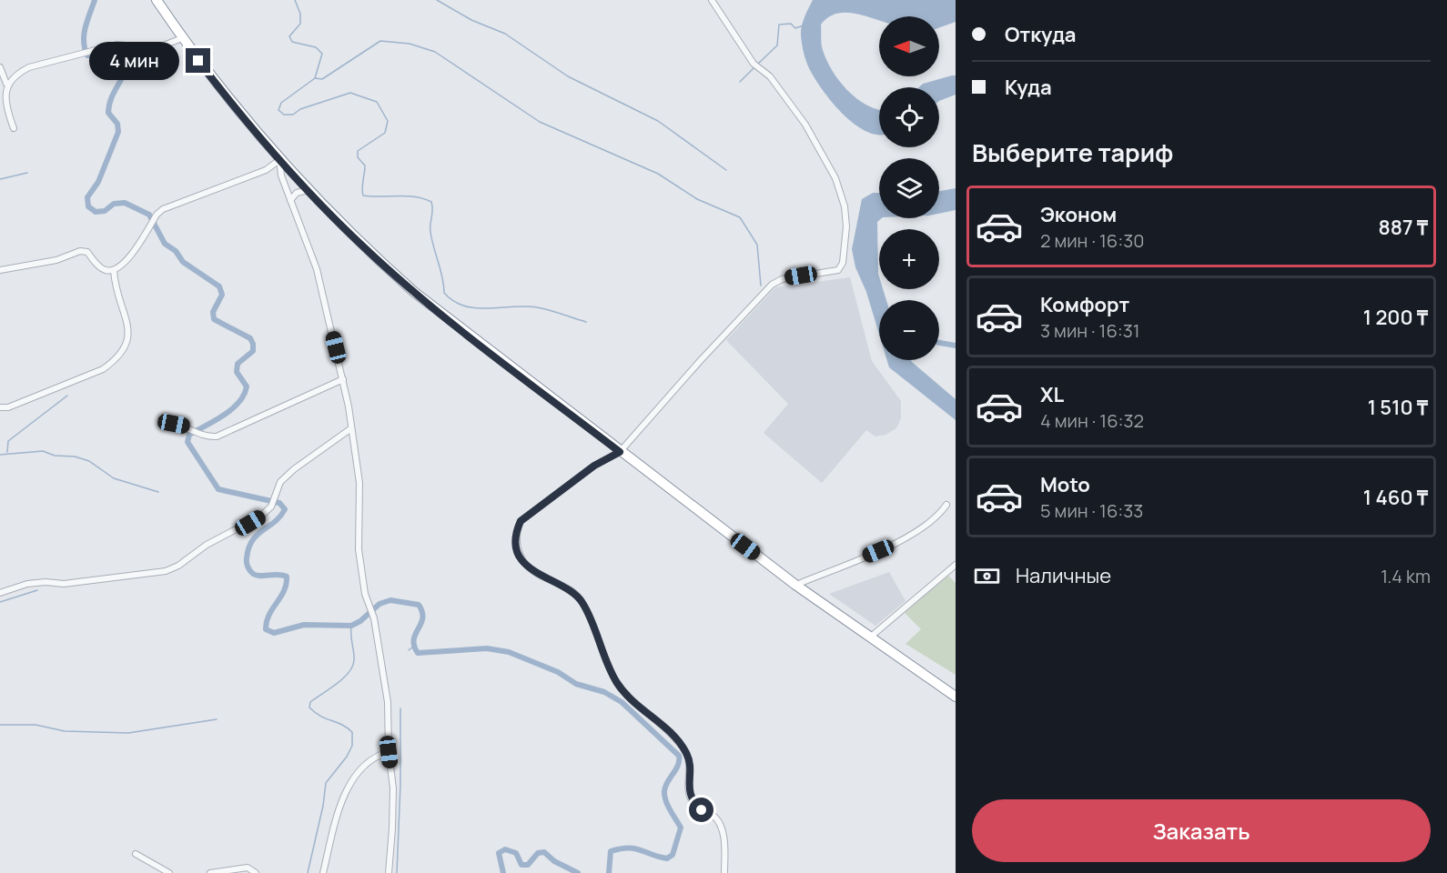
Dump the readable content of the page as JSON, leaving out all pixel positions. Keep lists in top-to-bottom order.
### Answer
{
  "north": "left",
  "page": {
    "banner": ["Откуда", "Куда"],
    "map_buttons": ["+", "−"],
    "bubble": "4 мин",
    "heading": "Выберите тариф",
    "list": [
      {
        "name": "Эконом",
        "note": "2 мин · 16:30",
        "value": "887 ₸"
      },
      {
        "name": "Комфорт",
        "note": "3 мин · 16:31",
        "value": "1 200 ₸"
      },
      {
        "name": "XL",
        "note": "4 мин · 16:32",
        "value": "1 510 ₸"
      },
      {
        "name": "Moto",
        "note": "5 мин · 16:33",
        "value": "1 460 ₸"
      }
    ],
    "pay": ["Наличные", "1.4 km"],
    "buttons": "Заказать"
  }
}
